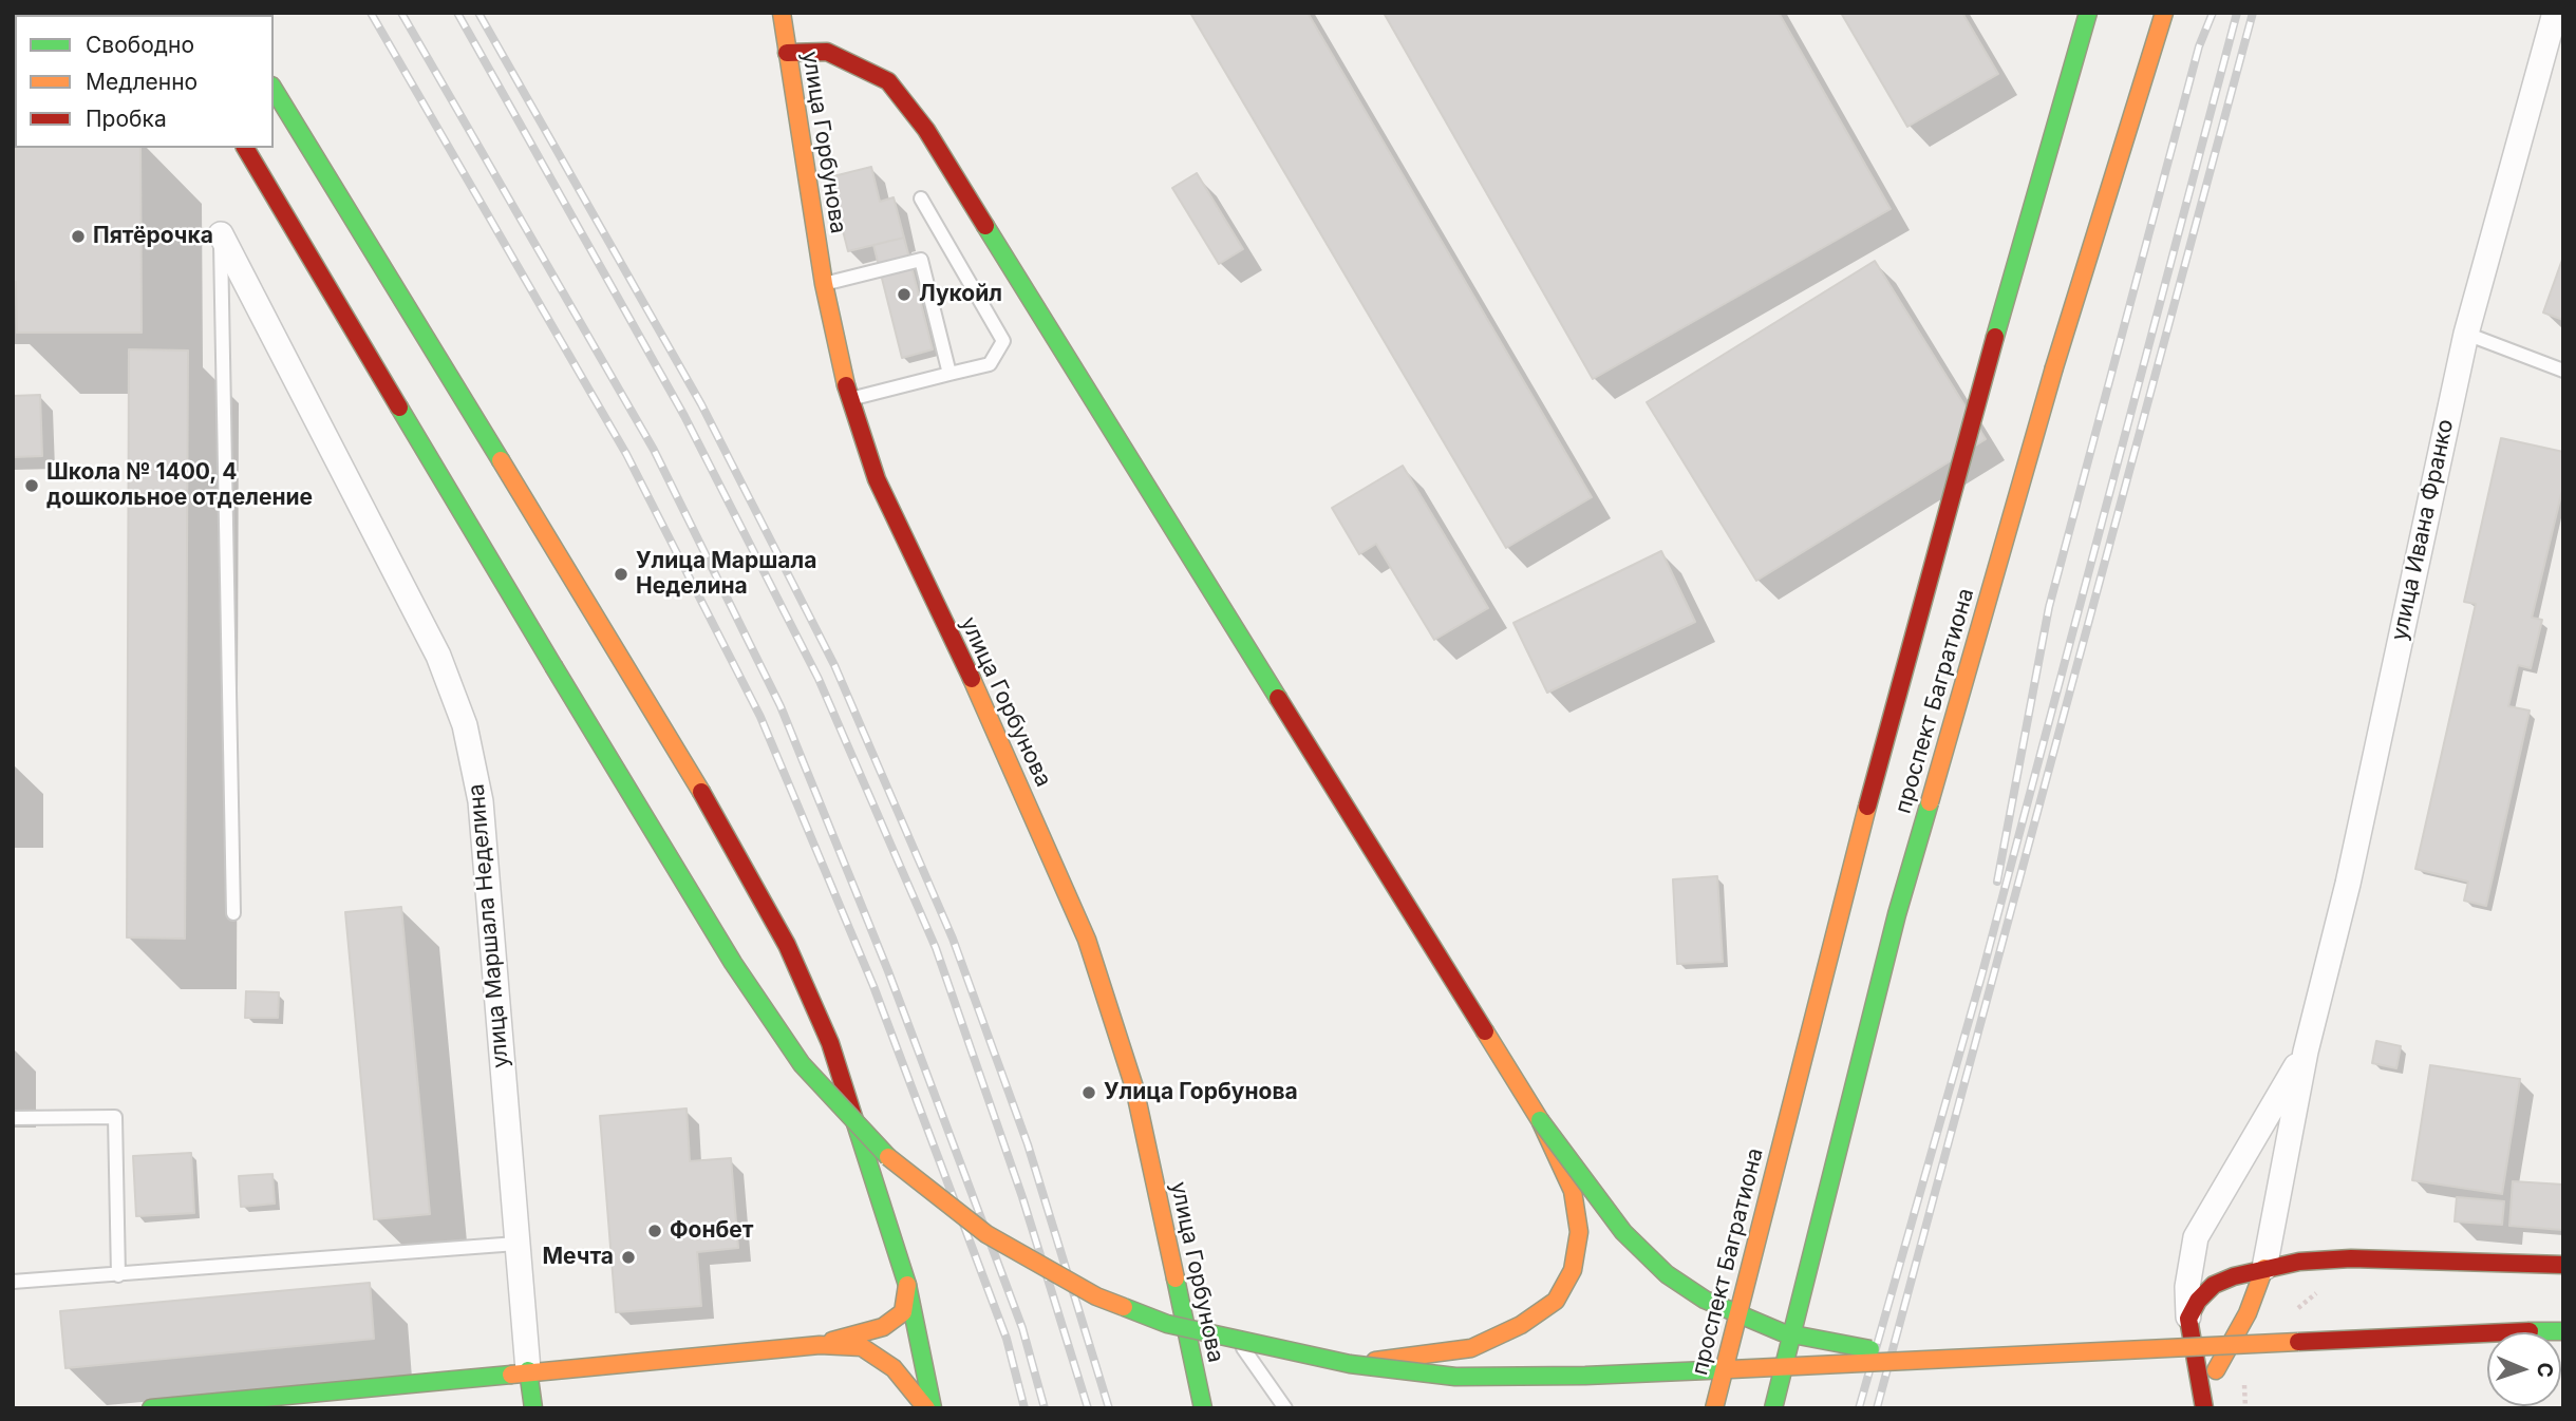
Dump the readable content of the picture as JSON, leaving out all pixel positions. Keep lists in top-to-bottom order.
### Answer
{
  "streets": {
    "street": [
      "улица Горбунова",
      "улица Ивана Франко",
      "проспект Багратиона",
      "улица Маршала Неделина"
    ]
  },
  "places": [
    "Пятёрочка",
    "Лукойл",
    "Школа № 1400, 4 дошкольное отделение",
    "Улица Маршала Неделина",
    "Улица Горбунова",
    "Фонбет",
    "Мечта"
  ],
  "legend": ["Свободно", "Медленно", "Пробка"],
  "north": "right"
}
